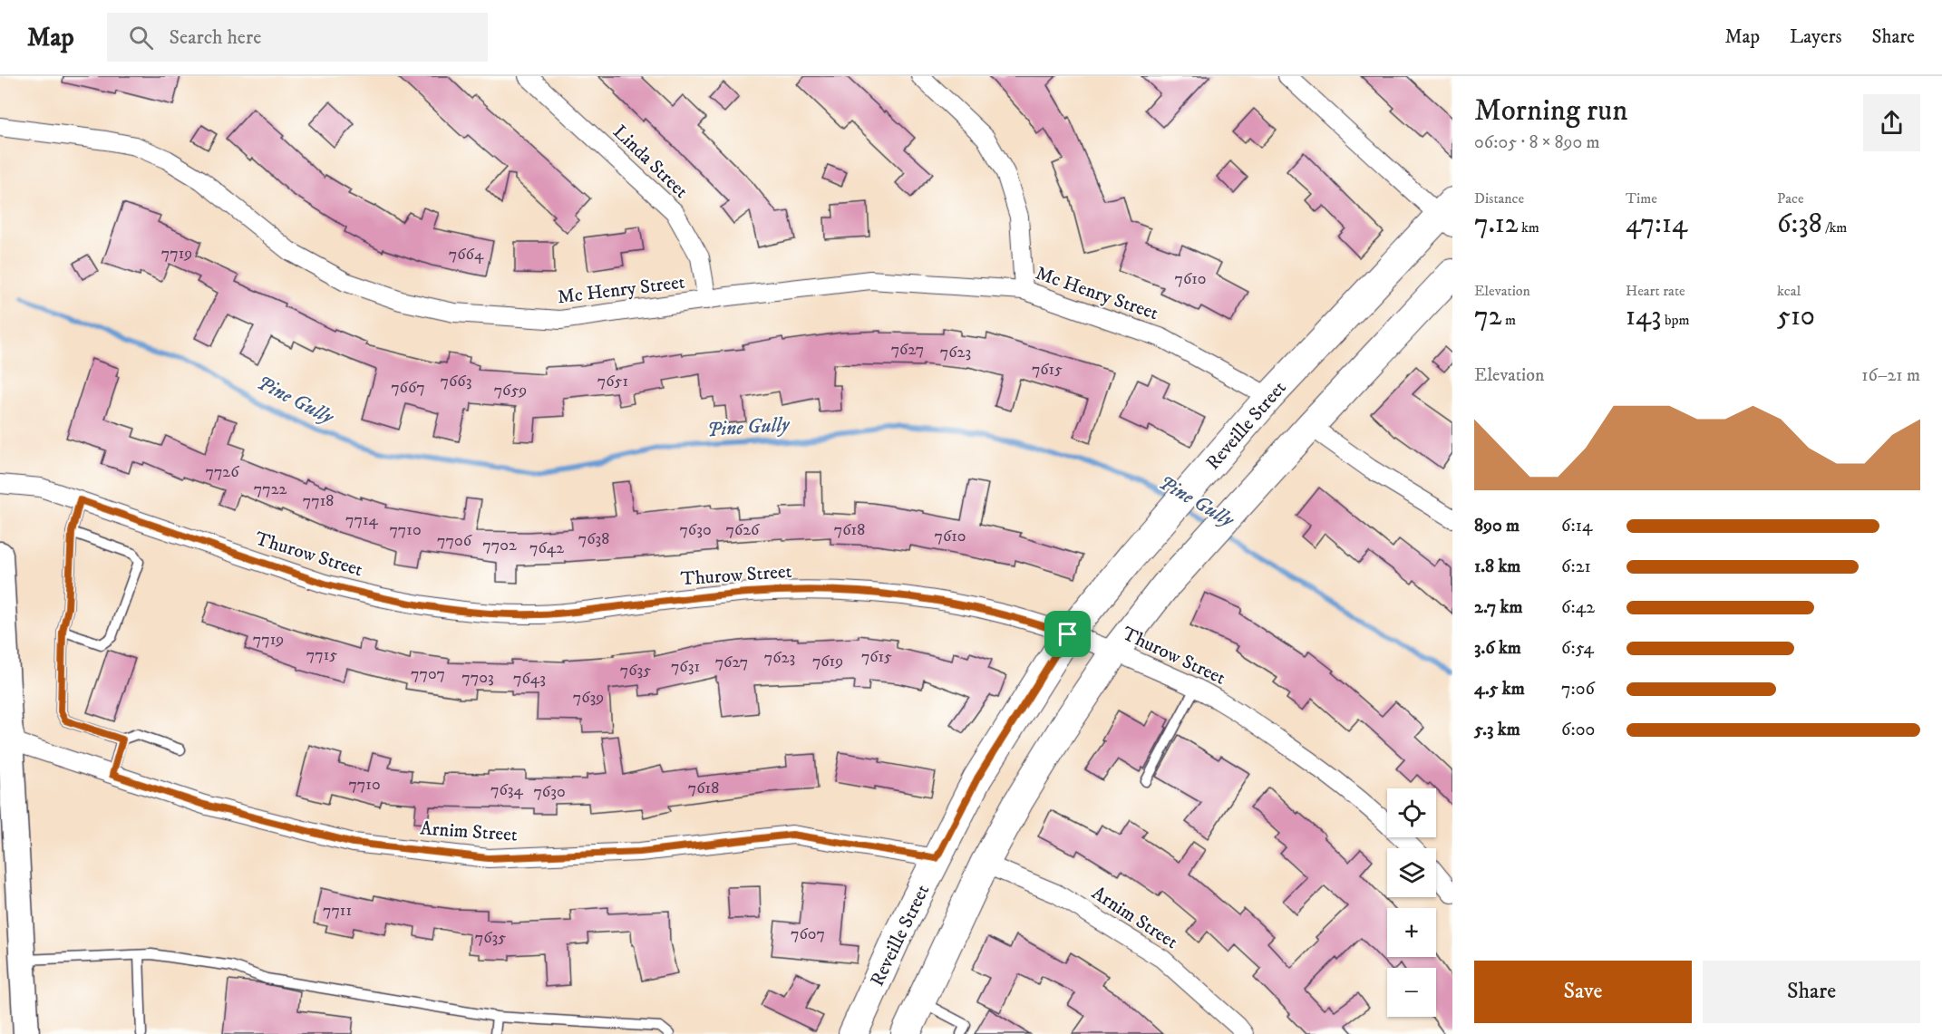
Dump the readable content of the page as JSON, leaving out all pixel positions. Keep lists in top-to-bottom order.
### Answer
{
  "streets": {
    "main road": ["Reveille Street"],
    "street": [
      "Linda Street",
      "Mc Henry Street",
      "Thurow Street",
      "Arnim Street"
    ]
  },
  "crossings": [
    ["Linda Street", "Mc Henry Street"],
    ["Mc Henry Street", "Reveille Street"],
    ["Reveille Street", "Thurow Street"],
    ["Reveille Street", "Arnim Street"]
  ],
  "water": ["Pine Gully"],
  "house_numbers": [
    "7719",
    "7664",
    "7610",
    "7627",
    "7623",
    "7615",
    "7663",
    "7651",
    "7667",
    "7659",
    "7726",
    "7722",
    "7718",
    "7714",
    "7710",
    "7630",
    "7626",
    "7618",
    "7610",
    "7638",
    "7706",
    "7702",
    "7642",
    "7719",
    "7715",
    "7615",
    "7623",
    "7619",
    "7627",
    "7631",
    "7635",
    "7707",
    "7703",
    "7643",
    "7639",
    "7710",
    "7618",
    "7634",
    "7630",
    "7711",
    "7607",
    "7635"
  ],
  "page": {
    "header": "Map",
    "search": "Search here",
    "nav": ["Map", "Layers", "Share"],
    "heading": ["Morning run", "06:05 · 8 × 890 m"],
    "stats": [
      ["Distance", "7.12 km"],
      ["Time", "47:14"],
      ["Pace", "6:38 /km"],
      ["Elevation", "72 m"],
      ["Heart rate", "143 bpm"],
      ["kcal", "510"]
    ],
    "chart": ["Elevation", "16–21 m"],
    "list": [
      {
        "name": "890 m",
        "note": "6:14"
      },
      {
        "name": "1.8 km",
        "note": "6:21"
      },
      {
        "name": "2.7 km",
        "note": "6:42"
      },
      {
        "name": "3.6 km",
        "note": "6:54"
      },
      {
        "name": "4.5 km",
        "note": "7:06"
      },
      {
        "name": "5.3 km",
        "note": "6:00"
      }
    ],
    "map_buttons": ["+", "−"],
    "buttons": ["Save", "Share"]
  }
}
